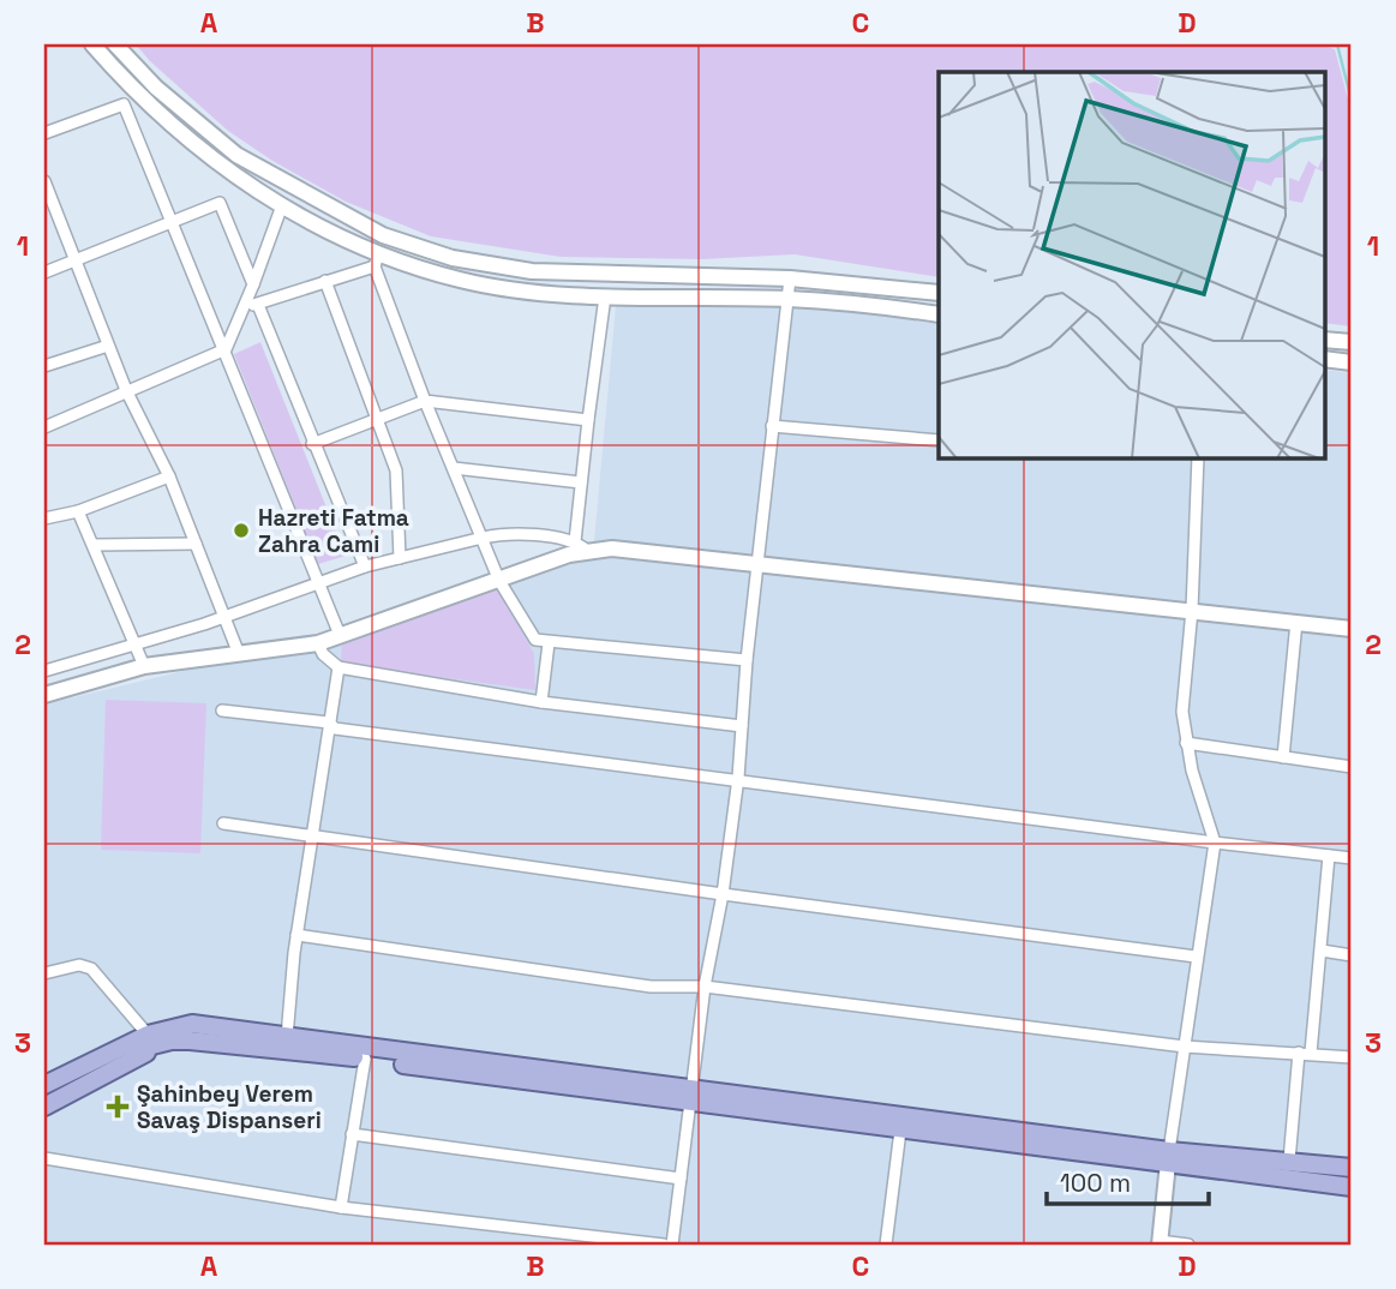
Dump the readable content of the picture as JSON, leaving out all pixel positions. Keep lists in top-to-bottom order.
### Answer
{
  "places": {
    "other": ["Hazreti Fatma Zahra Cami"],
    "health": ["Şahinbey Verem Savaş Dispanseri"]
  },
  "scale_bar": "100 m",
  "grid": {
    "columns": [
      "A",
      "B",
      "C",
      "D"
    ],
    "rows": ["1", "2", "3"]
  }
}
